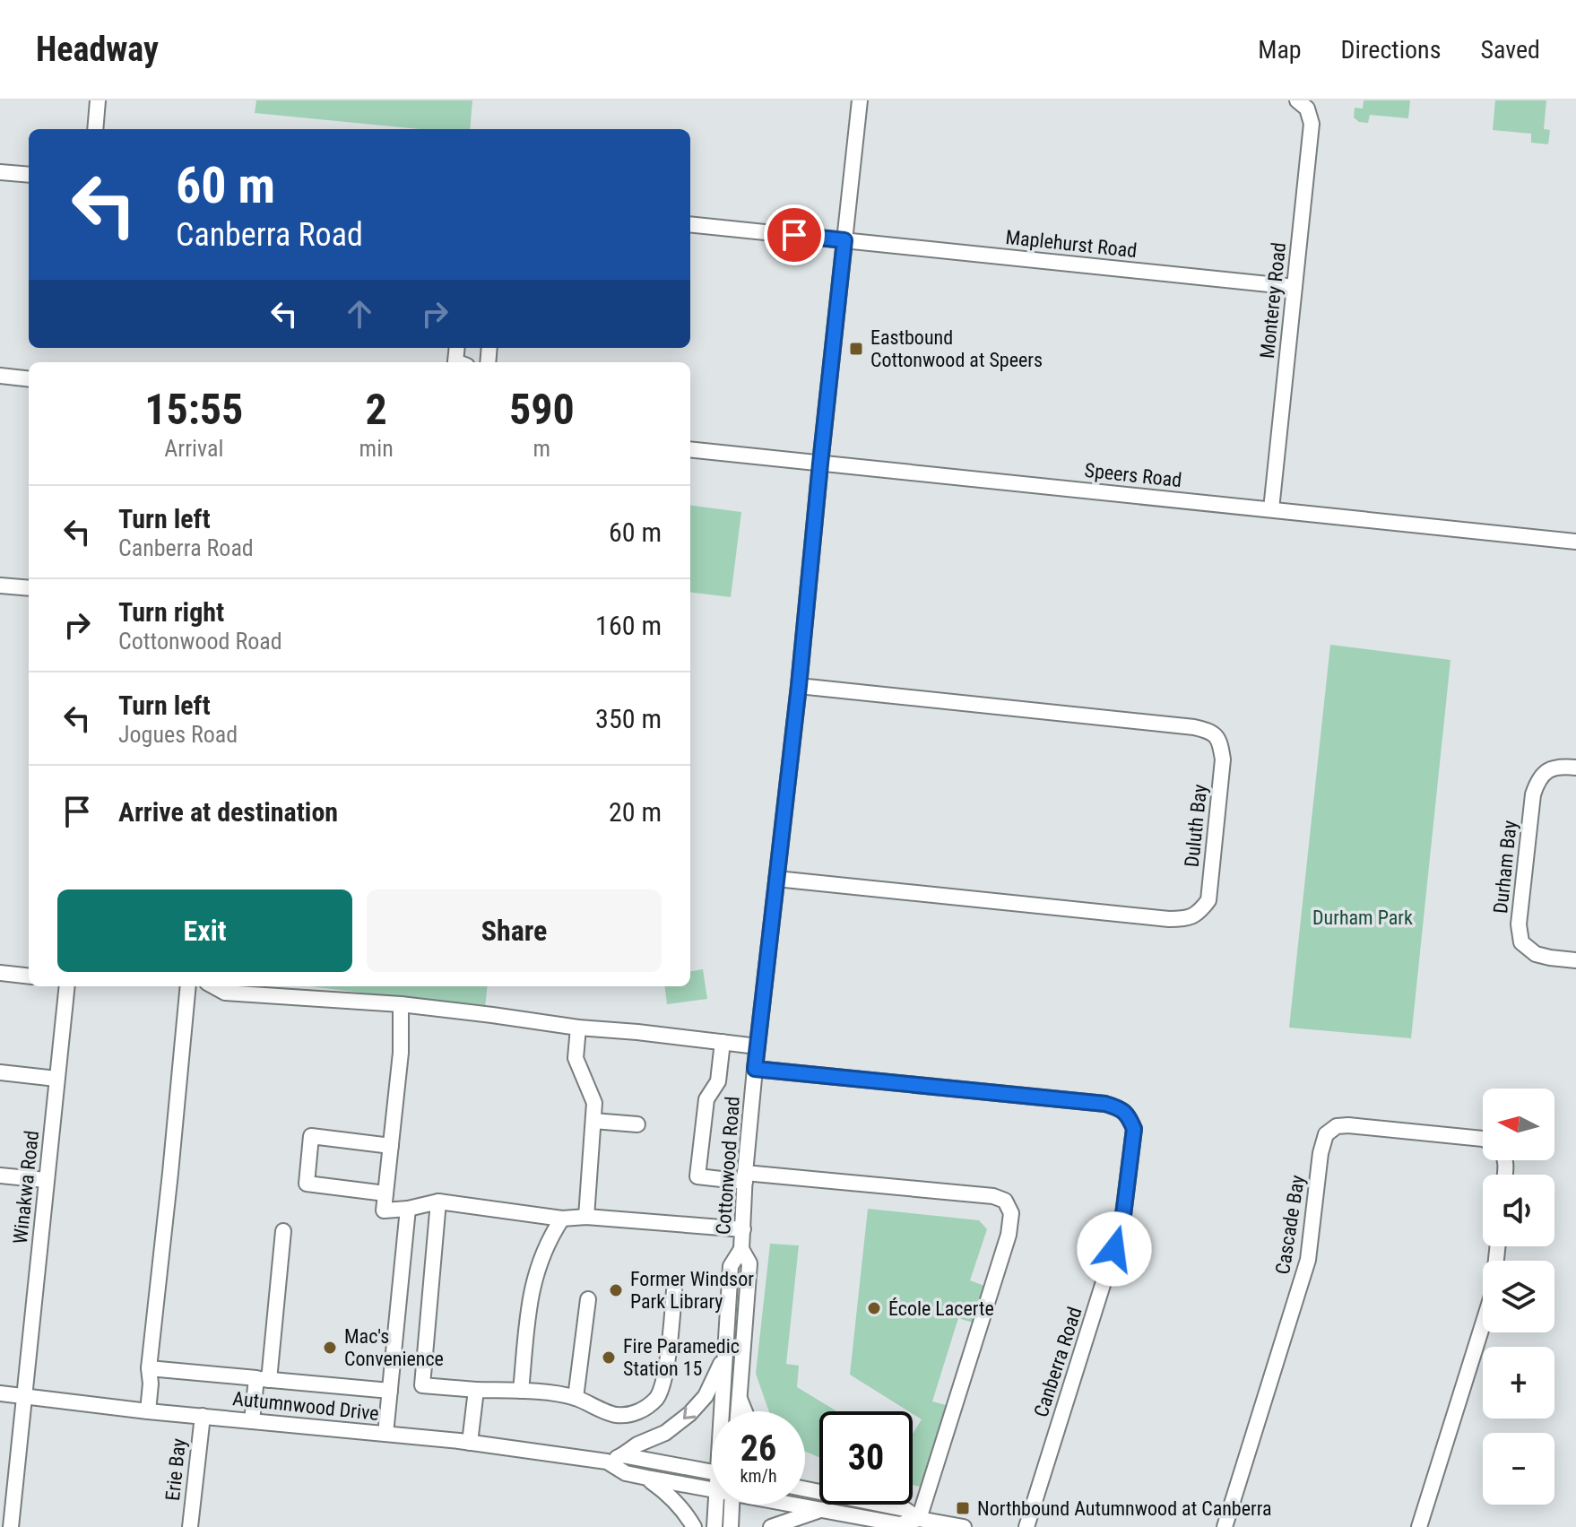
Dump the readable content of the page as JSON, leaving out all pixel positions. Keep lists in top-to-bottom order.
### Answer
{
  "streets": {
    "street": [
      "Maplehurst Road",
      "Monterey Road",
      "Speers Road",
      "Duluth Bay",
      "Durham Bay",
      "Cottonwood Road",
      "Winakwa Road",
      "Cascade Bay",
      "Canberra Road",
      "Autumnwood Drive",
      "Erie Bay"
    ]
  },
  "crossings": [
    ["Maplehurst Road", "Monterey Road"],
    ["Maplehurst Road", "Cottonwood Road"],
    ["Monterey Road", "Speers Road"],
    ["Speers Road", "Cottonwood Road"],
    ["Duluth Bay", "Cottonwood Road"],
    ["Cottonwood Road", "Canberra Road"],
    ["Winakwa Road", "Autumnwood Drive"],
    ["Autumnwood Drive", "Erie Bay"]
  ],
  "parks": ["Durham Park"],
  "places": {
    "transit": ["Eastbound Cottonwood at Speers", "Northbound Autumnwood at Canberra"],
    "other": [
      "Former Windsor Park Library",
      "École Lacerte",
      "Mac's Convenience",
      "Fire Paramedic Station 15"
    ]
  },
  "north": "left",
  "page": {
    "header": "Headway",
    "nav": ["Map", "Directions", "Saved"],
    "turn": ["60 m", "Canberra Road"],
    "eta": [
      "15:55",
      "Arrival",
      "2",
      "min",
      "590",
      "m"
    ],
    "list": [
      {
        "name": "Turn left",
        "note": "Canberra Road",
        "value": "60 m"
      },
      {
        "name": "Turn right",
        "note": "Cottonwood Road",
        "value": "160 m"
      },
      {
        "name": "Turn left",
        "note": "Jogues Road",
        "value": "350 m"
      },
      {
        "name": "Arrive at destination",
        "value": "20 m"
      }
    ],
    "buttons": ["Exit", "Share"],
    "map_buttons": ["+", "−"],
    "speed": "26 km/h",
    "limit": "30"
  }
}
